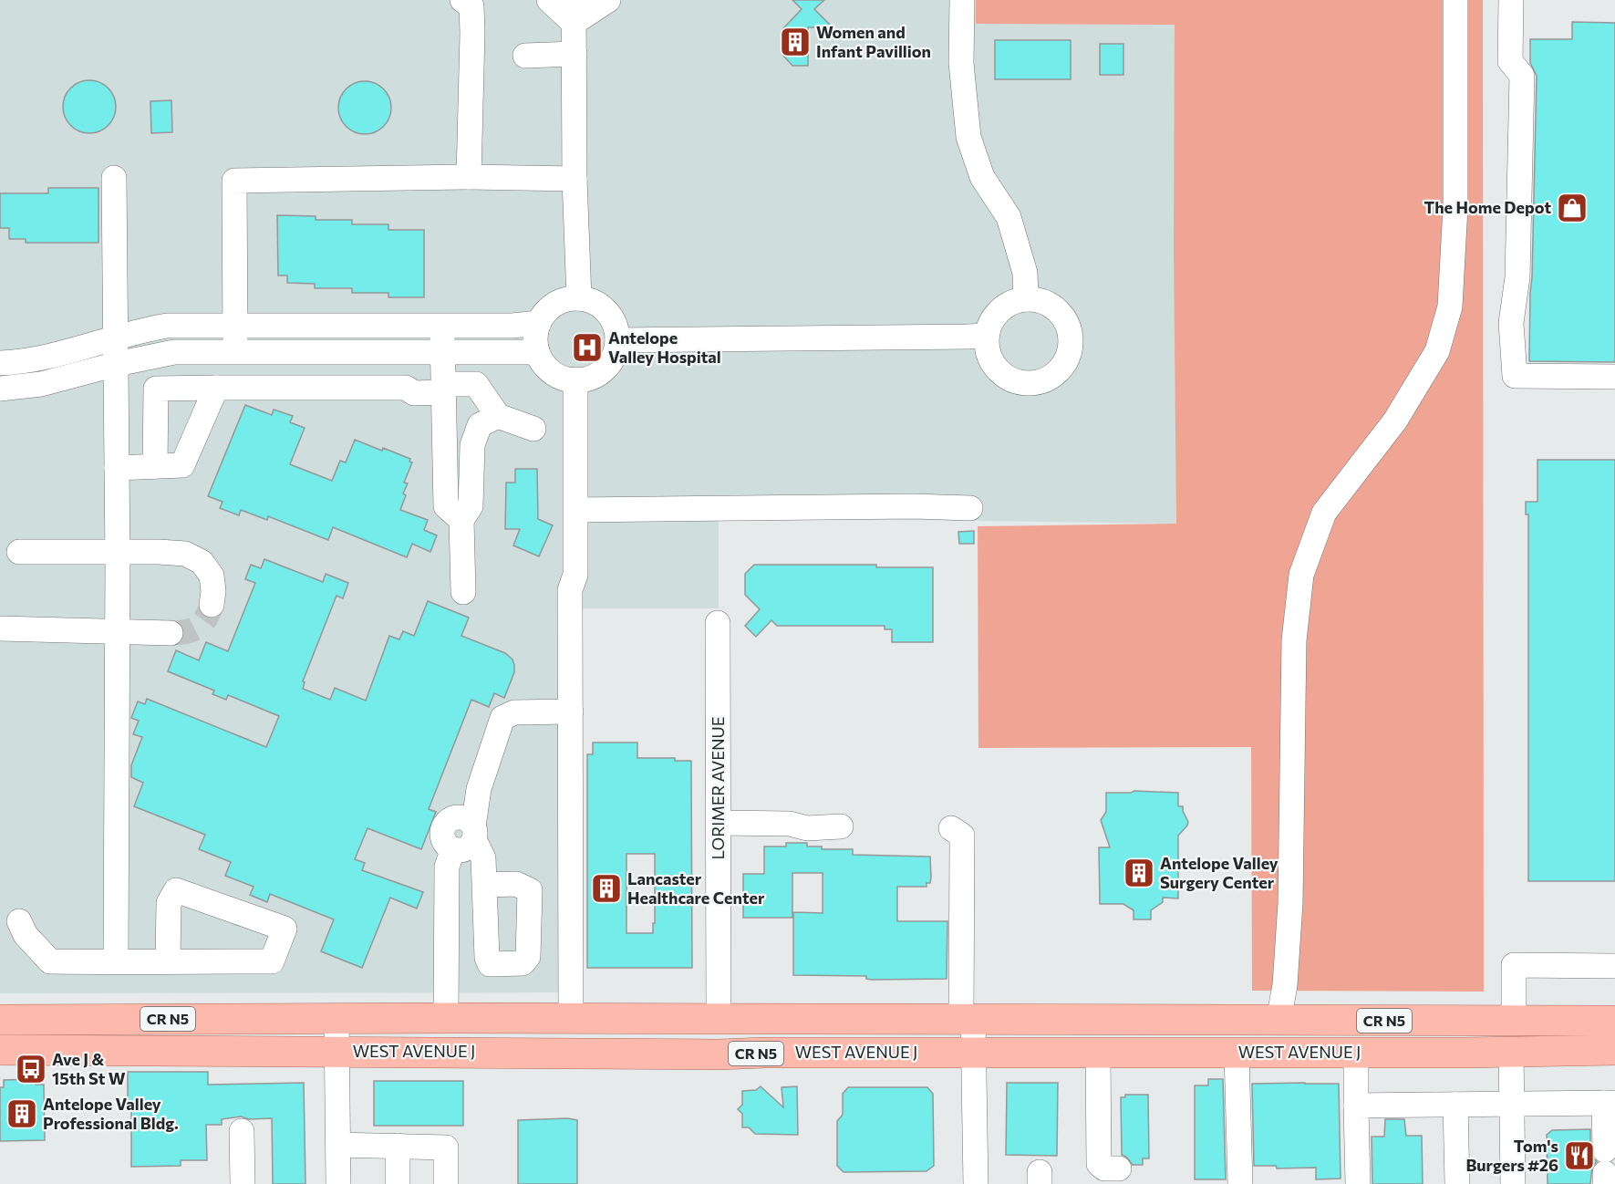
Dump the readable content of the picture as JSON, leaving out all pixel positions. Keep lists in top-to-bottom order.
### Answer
{
  "streets": {
    "main road": ["CR N5", "WEST AVENUE J"],
    "street": ["LORIMER AVENUE"]
  },
  "crossings": [
    ["LORIMER AVENUE", "WEST AVENUE J"]
  ],
  "places": {
    "building": [
      "Women and Infant Pavillion",
      "Antelope Valley Surgery Center",
      "Lancaster Healthcare Center",
      "Antelope Valley Professional Bldg."
    ],
    "shop": ["The Home Depot"],
    "hospital": ["Antelope Valley Hospital"],
    "bus stop": ["Ave J & 15th St W"],
    "restaurant": ["Tom's Burgers #26"]
  }
}
